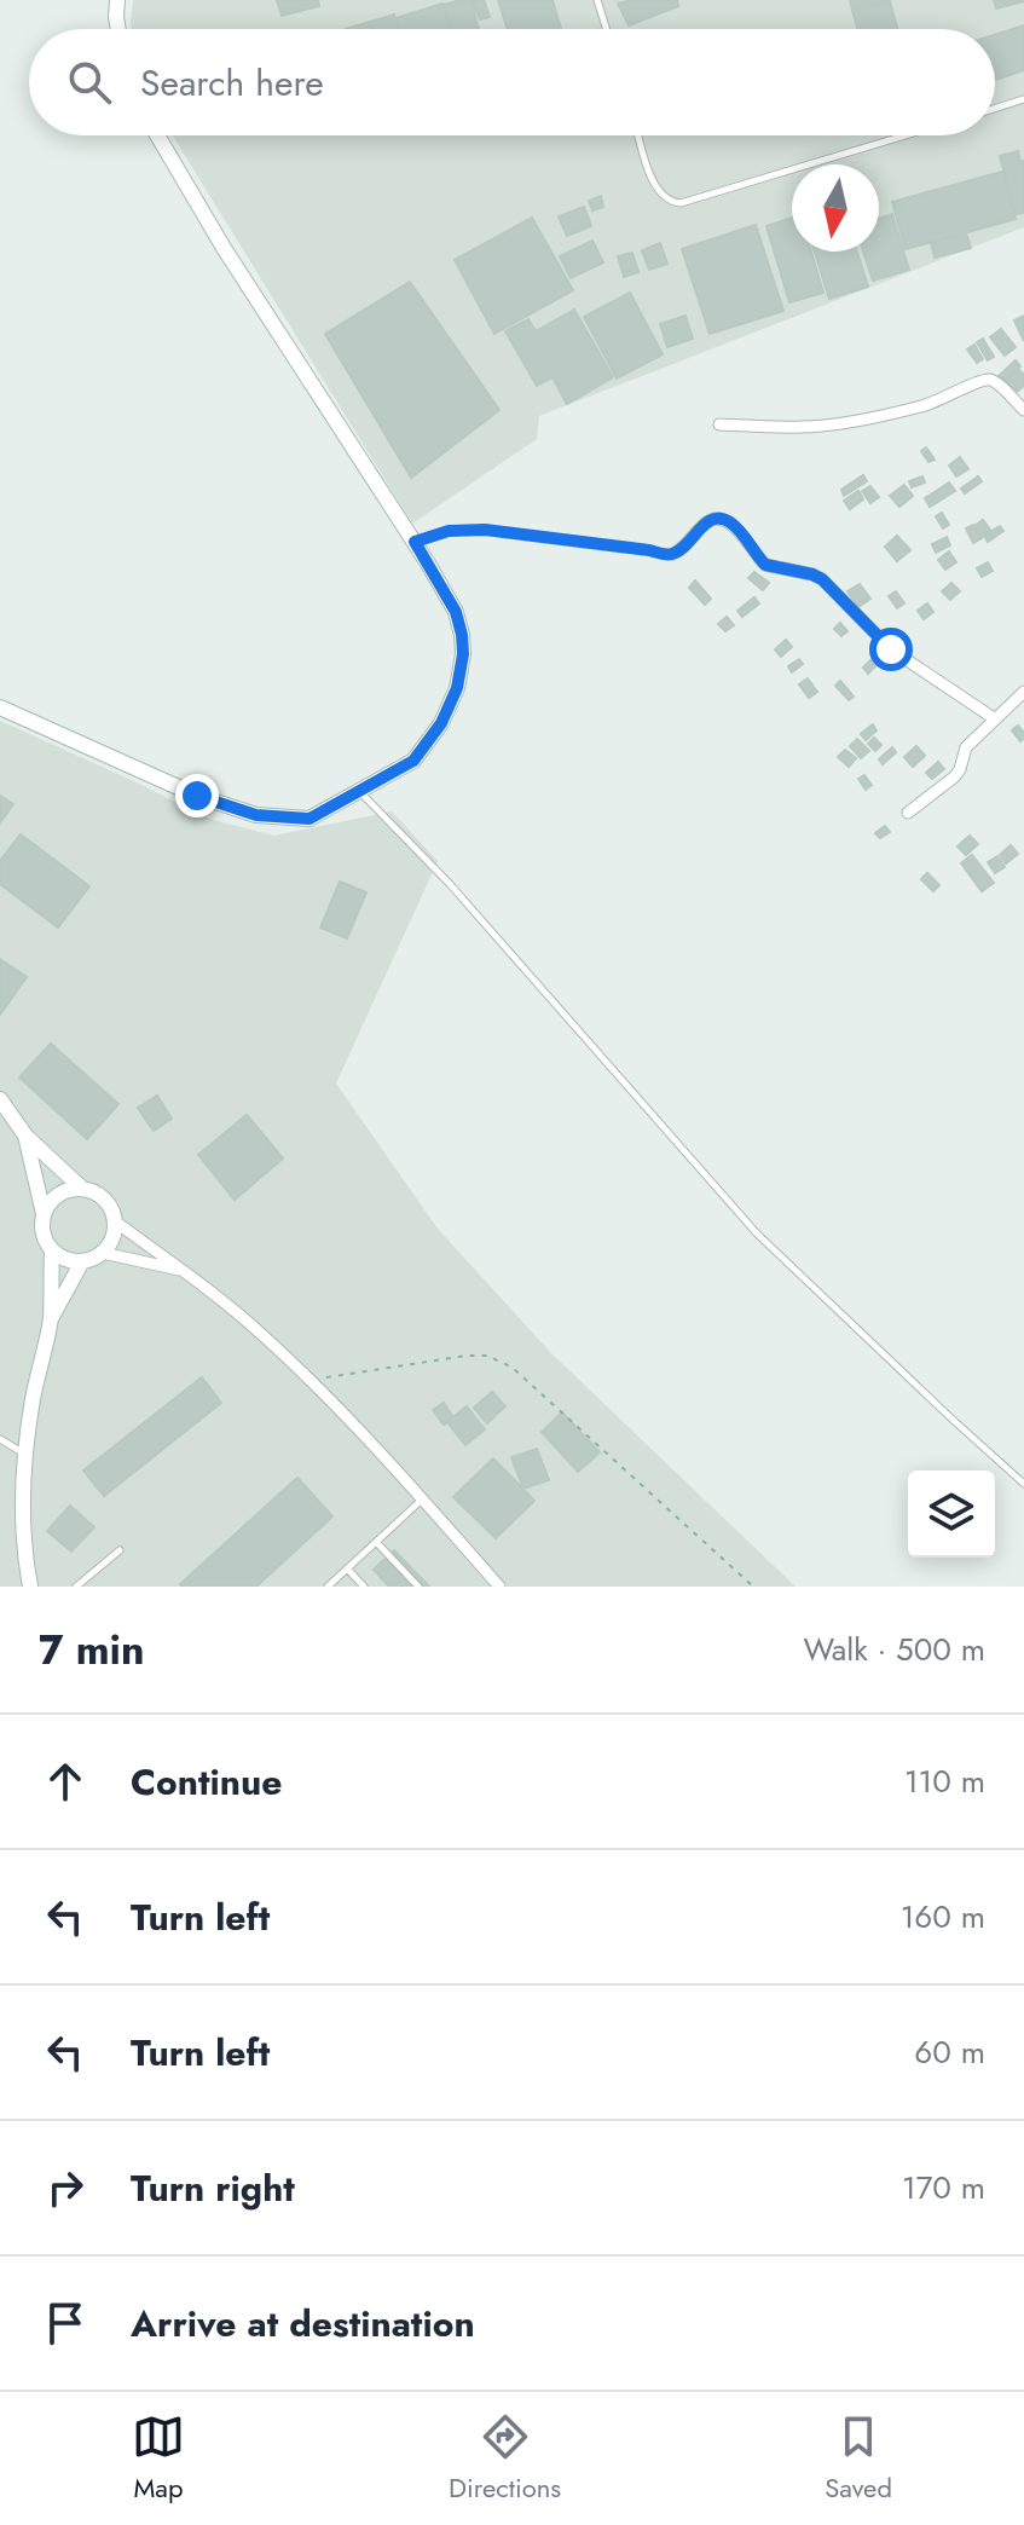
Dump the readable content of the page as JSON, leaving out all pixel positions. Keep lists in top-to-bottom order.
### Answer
{
  "north": "bottom",
  "page": {
    "search": "Search here",
    "heading": ["7 min", "Walk · 500 m"],
    "list": [
      ["Continue", "110 m"],
      ["Turn left", "160 m"],
      ["Turn left", "60 m"],
      ["Turn right", "170 m"],
      "Arrive at destination"
    ],
    "nav": ["Map", "Directions", "Saved"]
  }
}
